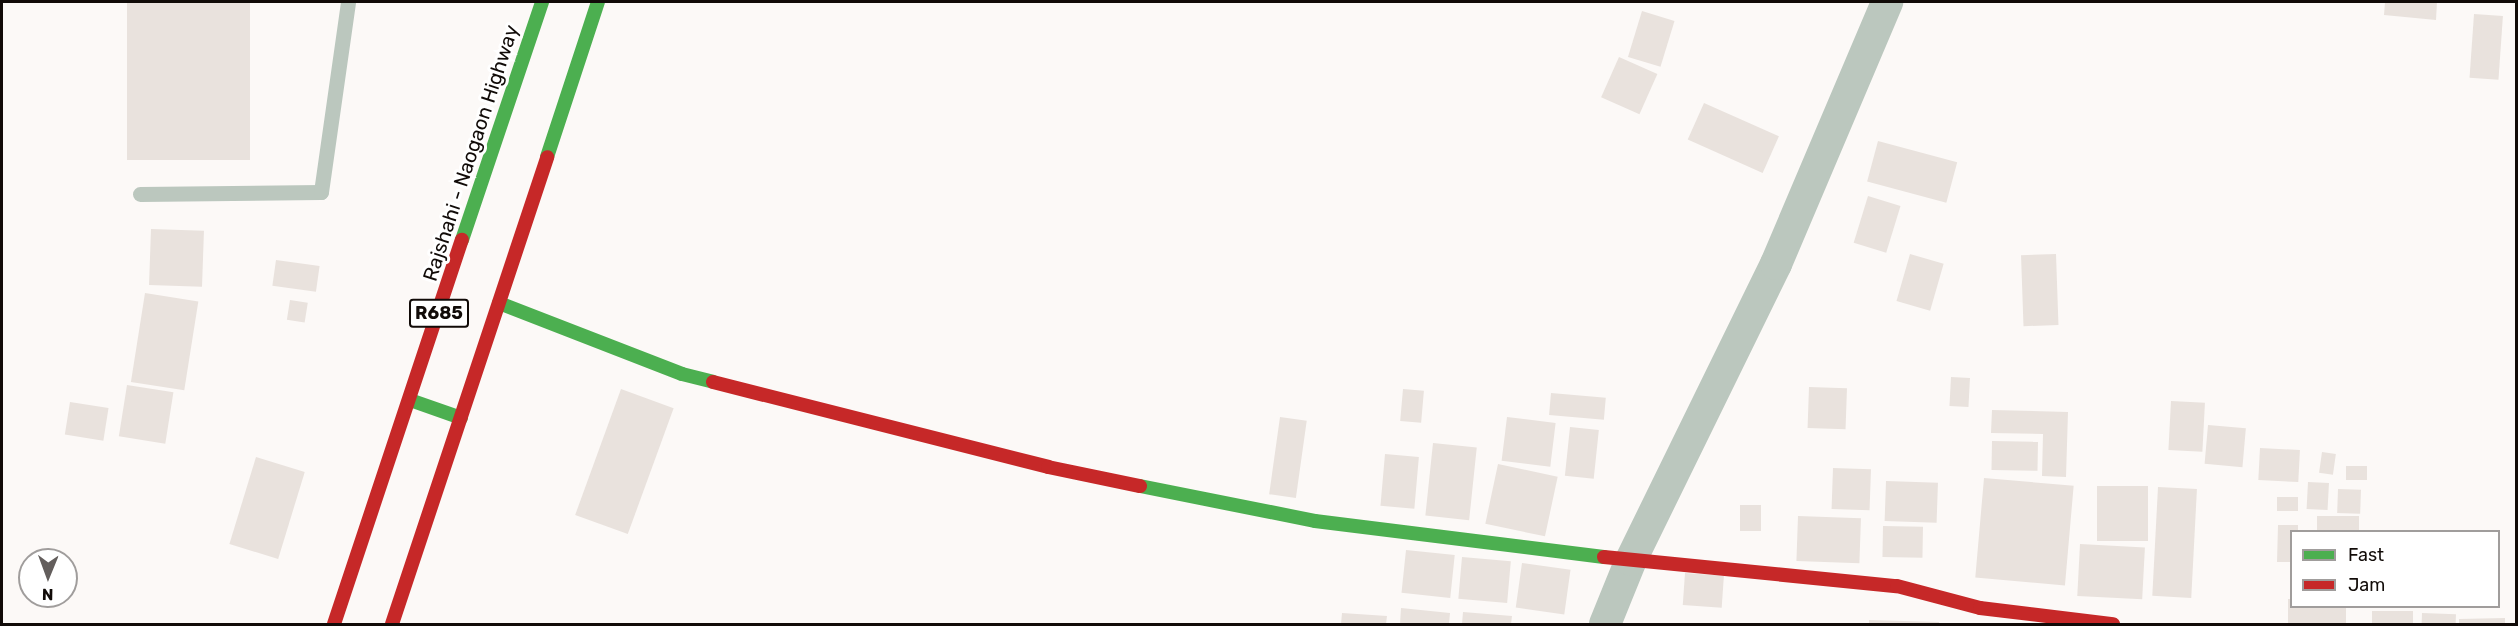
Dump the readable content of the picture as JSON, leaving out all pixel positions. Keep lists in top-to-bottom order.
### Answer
{
  "streets": {
    "street": ["Rajshahi - Naogaon Highway", "R685"]
  },
  "legend": ["Fast", "Jam"],
  "north": "bottom"
}
